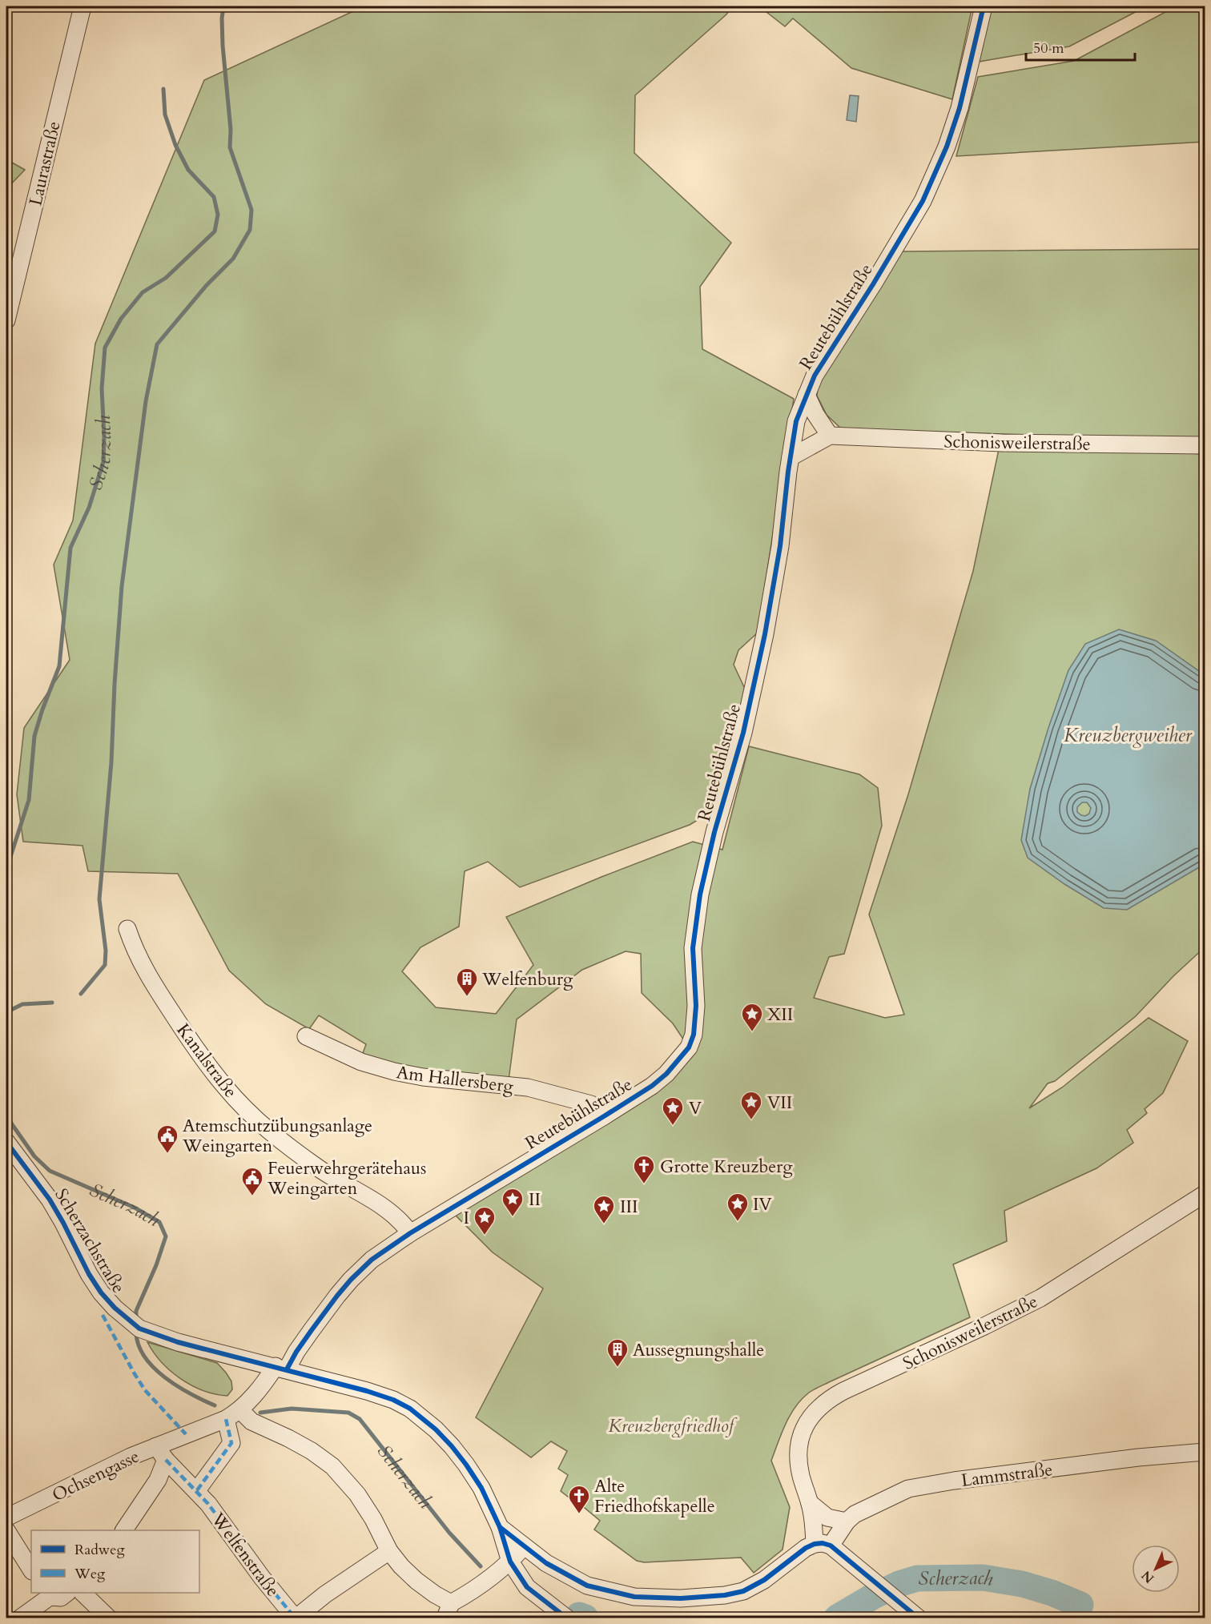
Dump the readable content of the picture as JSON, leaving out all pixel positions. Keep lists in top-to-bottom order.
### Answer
{
  "streets": {
    "street": [
      "Laurastraße",
      "Reutebühlstraße",
      "Schonisweilerstraße",
      "Kanalstraße",
      "Am Hallersberg",
      "Scherzachstraße",
      "Lammstraße",
      "Ochsengasse",
      "Welfenstraße"
    ]
  },
  "crossings": [
    ["Reutebühlstraße", "Kanalstraße"],
    ["Reutebühlstraße", "Am Hallersberg"],
    ["Reutebühlstraße", "Scherzachstraße"],
    ["Schonisweilerstraße", "Lammstraße"],
    ["Ochsengasse", "Welfenstraße"]
  ],
  "water": ["Scherzach", "Kreuzbergweiher"],
  "parks": ["Kreuzbergfriedhof"],
  "places": {
    "building": ["Welfenburg", "Aussegnungshalle"],
    "place": [
      "XII",
      "VII",
      "V",
      "II",
      "IV",
      "III",
      "I"
    ],
    "public building": ["Atemschutzübungsanlage Weingarten", "Feuerwehrgerätehaus Weingarten"],
    "church": ["Grotte Kreuzberg", "Alte Friedhofskapelle"]
  },
  "legend": ["Radweg", "Weg"],
  "scale_bar": "50 m",
  "north": "bottom left"
}
